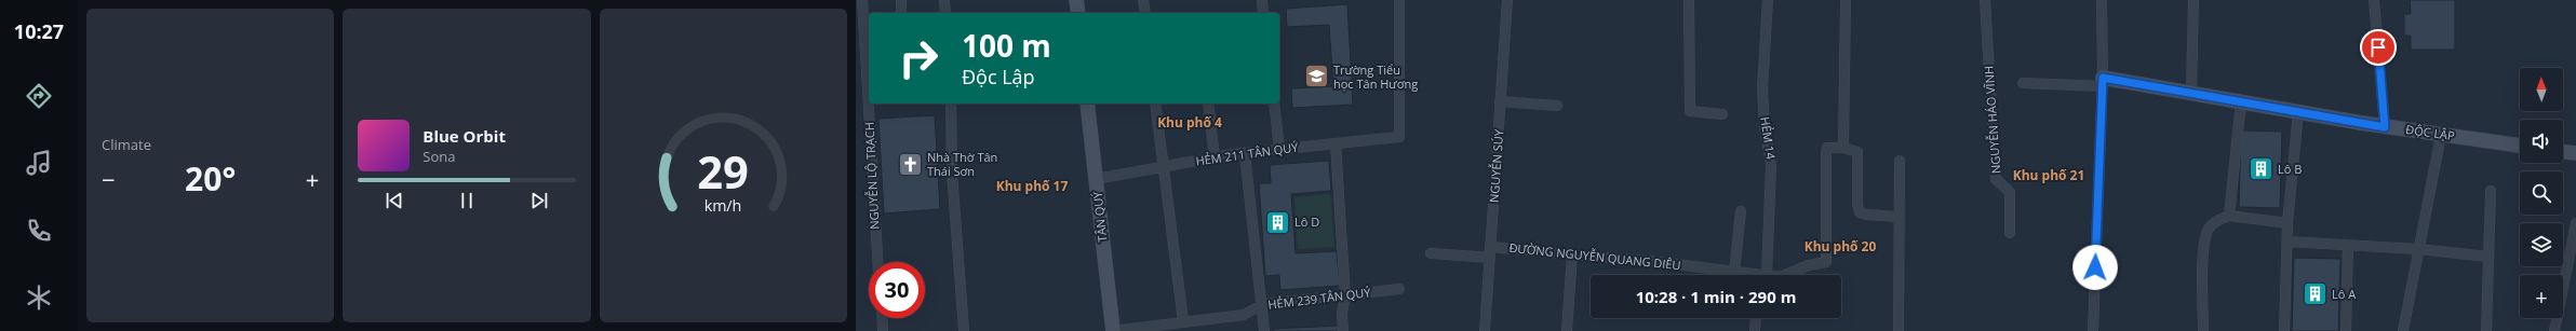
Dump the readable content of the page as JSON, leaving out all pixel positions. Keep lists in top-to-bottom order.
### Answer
{
  "streets": {
    "street": [
      "NGUYỄN HÁO VĨNH",
      "ĐỘC LẬP",
      "HẺM 14",
      "HẺM 211 TÂN QUÝ",
      "NGUYỄN SÚY",
      "NGUYỄN LỘ TRẠCH",
      "TÂN QUÝ",
      "ĐƯỜNG NGUYỄN QUANG DIÊU",
      "HẺM 239 TÂN QUÝ"
    ]
  },
  "crossings": [
    ["HẺM 211 TÂN QUÝ", "TÂN QUÝ"],
    ["NGUYỄN SÚY", "ĐƯỜNG NGUYỄN QUANG DIÊU"],
    ["TÂN QUÝ", "HẺM 239 TÂN QUÝ"]
  ],
  "districts": [
    "Khu phố 4",
    "Khu phố 21",
    "Khu phố 17",
    "Khu phố 20"
  ],
  "places": {
    "school or university": ["Trường Tiểu học Tân Hương"],
    "church": ["Nhà Thờ Tân Thái Sơn"],
    "building": ["Lô B", "Lô D", "Lô A"]
  },
  "north": "top",
  "page": {
    "tabs": "10:27",
    "tile": "Climate",
    "turn": ["100 m", "Độc Lập"],
    "map_buttons": "+",
    "song": ["Blue Orbit", "Sona"],
    "heat": ["−", "20°", "+"],
    "limit": "30",
    "trip": "10:28 · 1 min · 290 m",
    "gauge": ["29", "km/h"]
  }
}
